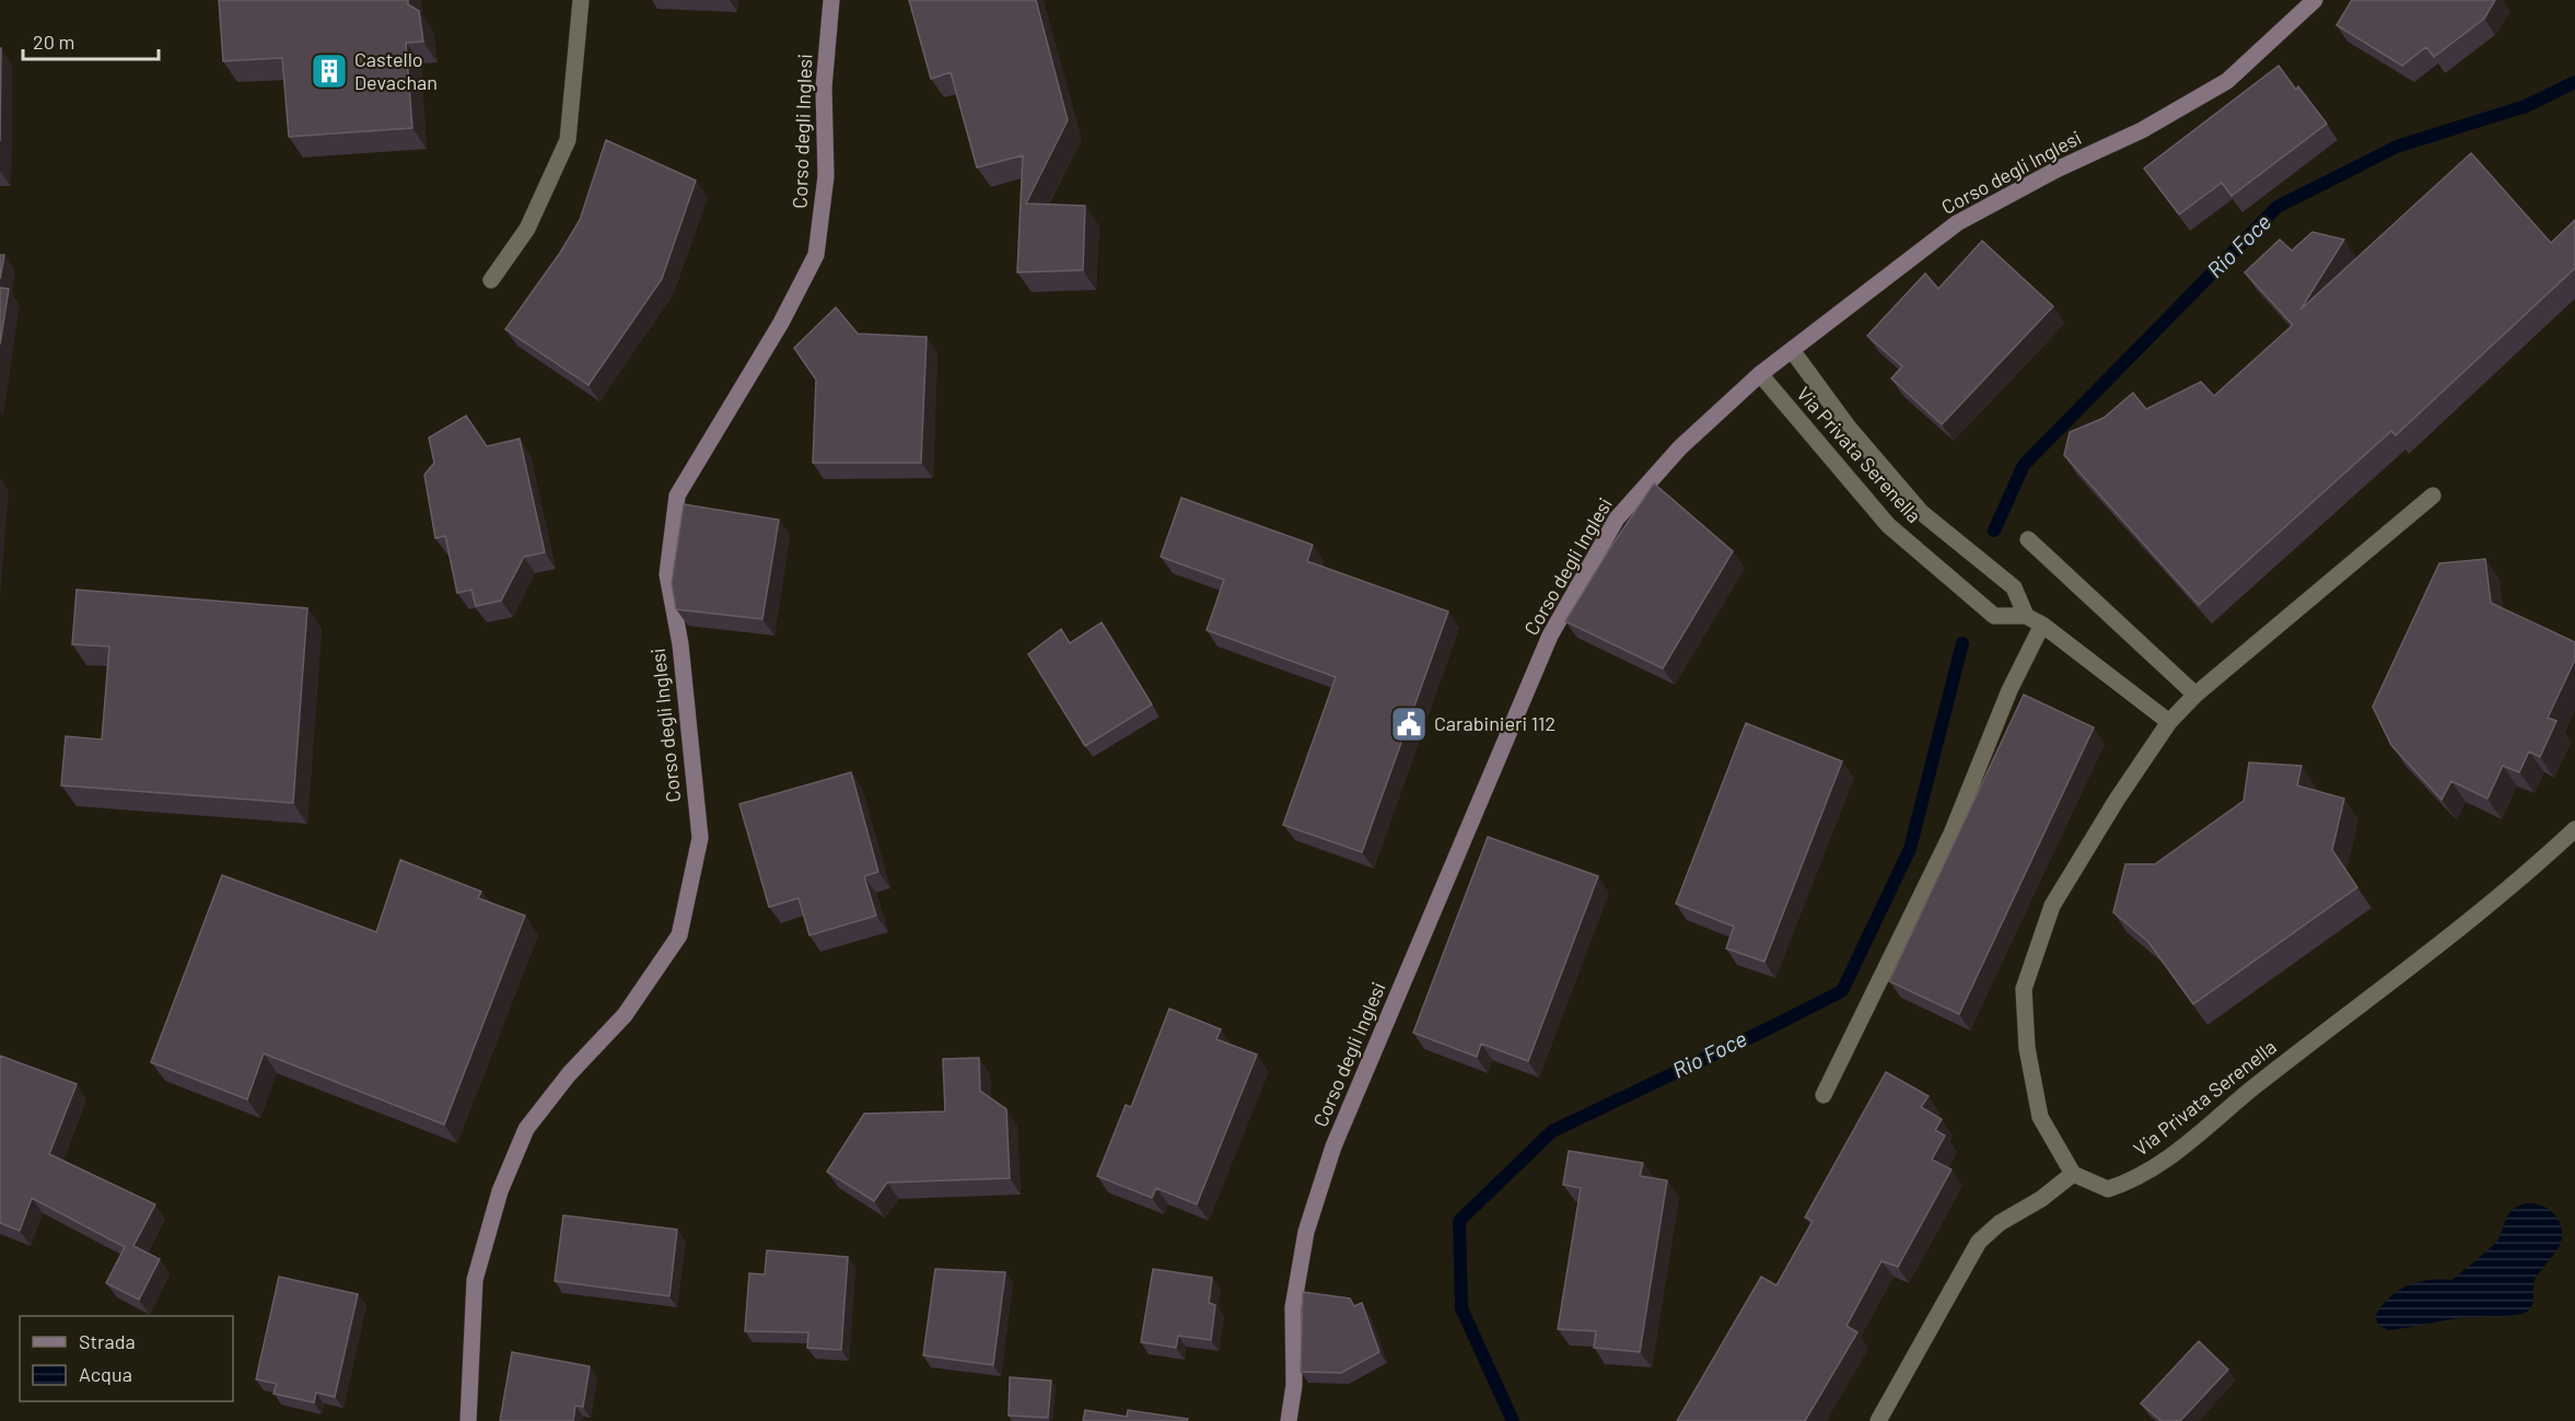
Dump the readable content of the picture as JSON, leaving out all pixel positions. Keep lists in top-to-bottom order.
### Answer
{
  "streets": {
    "main road": ["Corso degli Inglesi"],
    "street": ["Via Privata Serenella"]
  },
  "crossings": [
    ["Corso degli Inglesi", "Via Privata Serenella"]
  ],
  "water": ["Rio Foce"],
  "places": {
    "building": ["Castello Devachan"],
    "public building": ["Carabinieri 112"]
  },
  "legend": ["Strada", "Acqua"],
  "scale_bar": "20 m"
}
